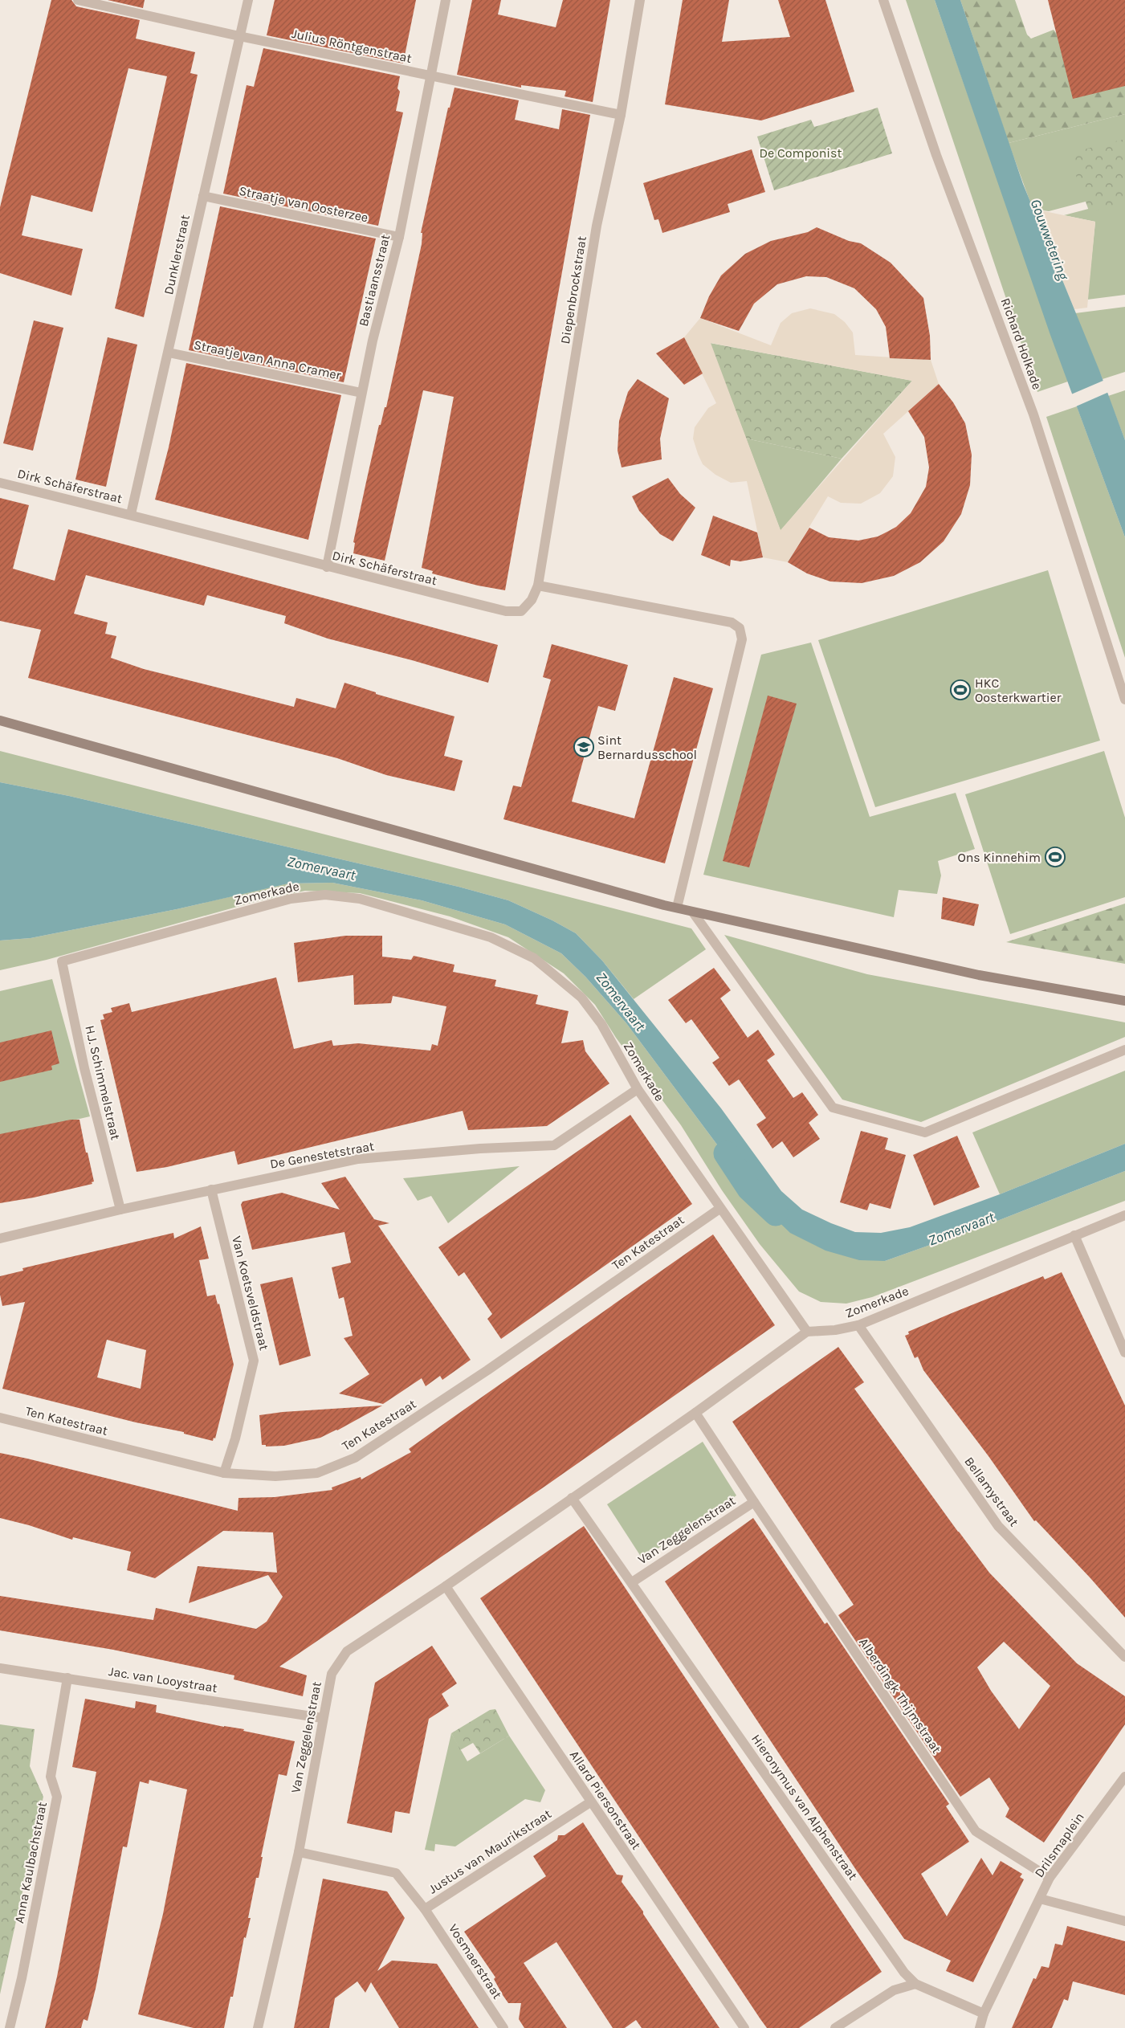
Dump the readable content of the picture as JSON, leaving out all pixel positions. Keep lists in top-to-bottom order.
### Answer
{
  "streets": {
    "street": [
      "Julius Röntgenstraat",
      "Straatje van Oosterzee",
      "Dunklerstraat",
      "Bastiaansstraat",
      "Diepenbrockstraat",
      "Richard Holkade",
      "Straatje van Anna Cramer",
      "Dirk Schäferstraat",
      "Zomerkade",
      "H.J. Schimmelstraat",
      "De Genestetstraat",
      "Ten Katestraat",
      "Van Koetsveldstraat",
      "Bellamystraat",
      "Van Zeggelenstraat",
      "Jac. van Looystraat",
      "Alberdingk Thijmstraat",
      "Allard Piersonstraat",
      "Hieronymus van Alphenstraat",
      "Drilsmaplein",
      "Justus van Maurikstraat",
      "Anna Kaulbachstraat",
      "Vosmaerstraat"
    ]
  },
  "crossings": [
    ["Julius Röntgenstraat", "Dunklerstraat"],
    ["Julius Röntgenstraat", "Bastiaansstraat"],
    ["Julius Röntgenstraat", "Diepenbrockstraat"],
    ["Straatje van Oosterzee", "Dunklerstraat"],
    ["Straatje van Oosterzee", "Bastiaansstraat"],
    ["Dunklerstraat", "Straatje van Anna Cramer"],
    ["Dunklerstraat", "Dirk Schäferstraat"],
    ["Bastiaansstraat", "Straatje van Anna Cramer"],
    ["Bastiaansstraat", "Dirk Schäferstraat"],
    ["Diepenbrockstraat", "Dirk Schäferstraat"],
    ["Zomerkade", "H.J. Schimmelstraat"],
    ["Zomerkade", "De Genestetstraat"],
    ["Zomerkade", "Ten Katestraat"],
    ["Zomerkade", "Bellamystraat"],
    ["Zomerkade", "Van Zeggelenstraat"],
    ["H.J. Schimmelstraat", "De Genestetstraat"],
    ["De Genestetstraat", "Van Koetsveldstraat"],
    ["Ten Katestraat", "Van Koetsveldstraat"],
    ["Van Zeggelenstraat", "Jac. van Looystraat"],
    ["Van Zeggelenstraat", "Alberdingk Thijmstraat"],
    ["Van Zeggelenstraat", "Allard Piersonstraat"],
    ["Van Zeggelenstraat", "Hieronymus van Alphenstraat"],
    ["Van Zeggelenstraat", "Justus van Maurikstraat"],
    ["Jac. van Looystraat", "Anna Kaulbachstraat"],
    ["Alberdingk Thijmstraat", "Drilsmaplein"],
    ["Allard Piersonstraat", "Justus van Maurikstraat"],
    ["Justus van Maurikstraat", "Vosmaerstraat"]
  ],
  "water": ["Gouwwetering", "Zomervaart"],
  "parks": ["De Componist"],
  "places": {
    "sports": ["HKC Oosterkwartier", "Ons Kinnehim"],
    "school or university": ["Sint Bernardusschool"]
  }
}
